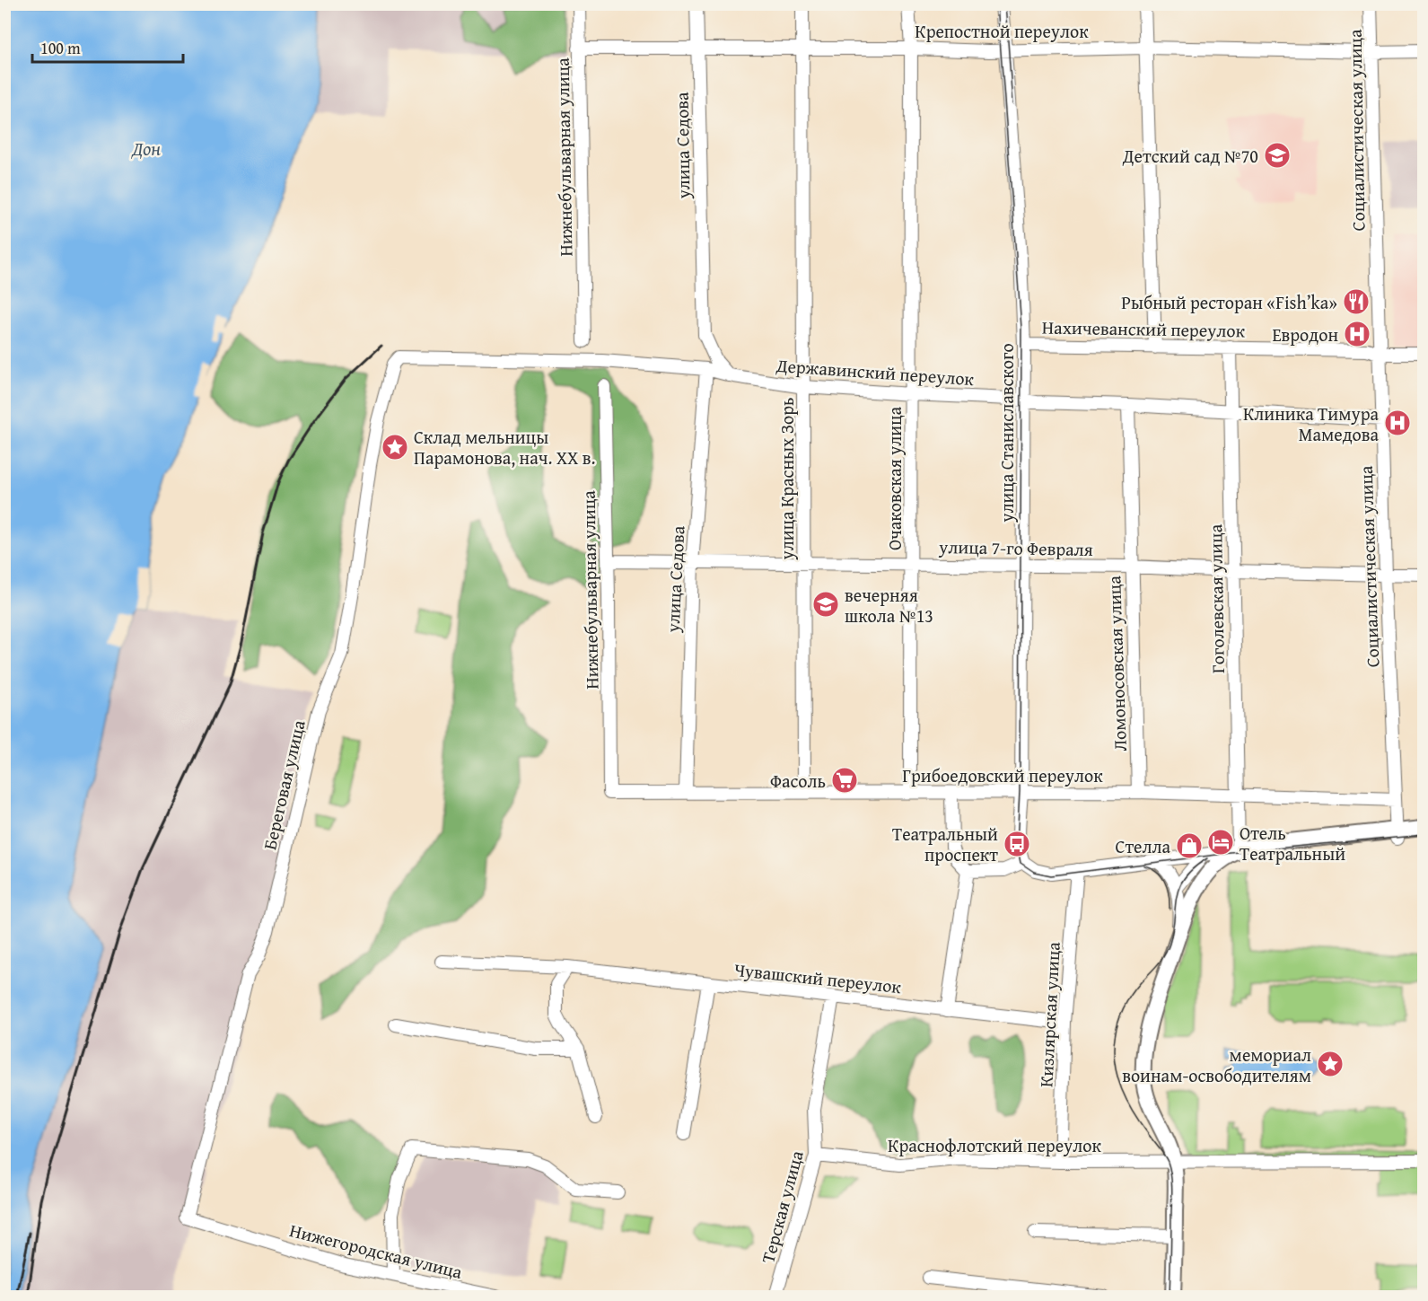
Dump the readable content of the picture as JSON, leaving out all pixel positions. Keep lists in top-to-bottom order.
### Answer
{
  "streets": {
    "street": [
      "Крепостной переулок",
      "Социалистическая улица",
      "улица Седова",
      "Нижнебульварная улица",
      "Нахичеванский переулок",
      "Державинский переулок",
      "улица Станиславского",
      "улица Красных Зорь",
      "Очаковская улица",
      "улица 7-го Февраля",
      "Гоголевская улица",
      "Ломоносовская улица",
      "Грибоедовский переулок",
      "Береговая улица",
      "Чувашский переулок",
      "Кизлярская улица",
      "Краснофлотский переулок",
      "Терская улица",
      "Нижегородская улица"
    ]
  },
  "crossings": [
    ["Крепостной переулок", "Социалистическая улица"],
    ["Крепостной переулок", "улица Седова"],
    ["Крепостной переулок", "Нижнебульварная улица"],
    ["Крепостной переулок", "улица Станиславского"],
    ["Крепостной переулок", "улица Красных Зорь"],
    ["Крепостной переулок", "Очаковская улица"],
    ["Социалистическая улица", "Нахичеванский переулок"],
    ["Социалистическая улица", "Державинский переулок"],
    ["Социалистическая улица", "улица 7-го Февраля"],
    ["Социалистическая улица", "Грибоедовский переулок"],
    ["улица Седова", "Державинский переулок"],
    ["улица Седова", "улица 7-го Февраля"],
    ["улица Седова", "Грибоедовский переулок"],
    ["Нижнебульварная улица", "улица 7-го Февраля"],
    ["Нижнебульварная улица", "Грибоедовский переулок"],
    ["Нахичеванский переулок", "улица Станиславского"],
    ["Нахичеванский переулок", "Гоголевская улица"],
    ["Державинский переулок", "улица Станиславского"],
    ["Державинский переулок", "улица Красных Зорь"],
    ["Державинский переулок", "Очаковская улица"],
    ["Державинский переулок", "Гоголевская улица"],
    ["Державинский переулок", "Ломоносовская улица"],
    ["Державинский переулок", "Береговая улица"],
    ["улица Станиславского", "улица 7-го Февраля"],
    ["улица Станиславского", "Грибоедовский переулок"],
    ["улица Красных Зорь", "улица 7-го Февраля"],
    ["улица Красных Зорь", "Грибоедовский переулок"],
    ["Очаковская улица", "улица 7-го Февраля"],
    ["Очаковская улица", "Грибоедовский переулок"],
    ["улица 7-го Февраля", "Гоголевская улица"],
    ["улица 7-го Февраля", "Ломоносовская улица"],
    ["Гоголевская улица", "Грибоедовский переулок"],
    ["Ломоносовская улица", "Грибоедовский переулок"],
    ["Береговая улица", "Нижегородская улица"],
    ["Чувашский переулок", "Кизлярская улица"],
    ["Чувашский переулок", "Терская улица"],
    ["Кизлярская улица", "Краснофлотский переулок"],
    ["Краснофлотский переулок", "Терская улица"]
  ],
  "water": ["Дон"],
  "places": {
    "school or university": ["Детский сад №70", "вечерняя школа №13"],
    "restaurant": ["Рыбный ресторан «Fish’ka»"],
    "hospital": ["Евродон", "Клиника Тимура Мамедова"],
    "place": ["Склад мельницы Парамонова, нач. XX в.", "мемориал воинам-освободителям"],
    "supermarket": ["Фасоль"],
    "hotel": ["Отель Театральный"],
    "bus stop": ["Театральный проспект"],
    "shop": ["Стелла"]
  },
  "scale_bar": "100 m"
}
